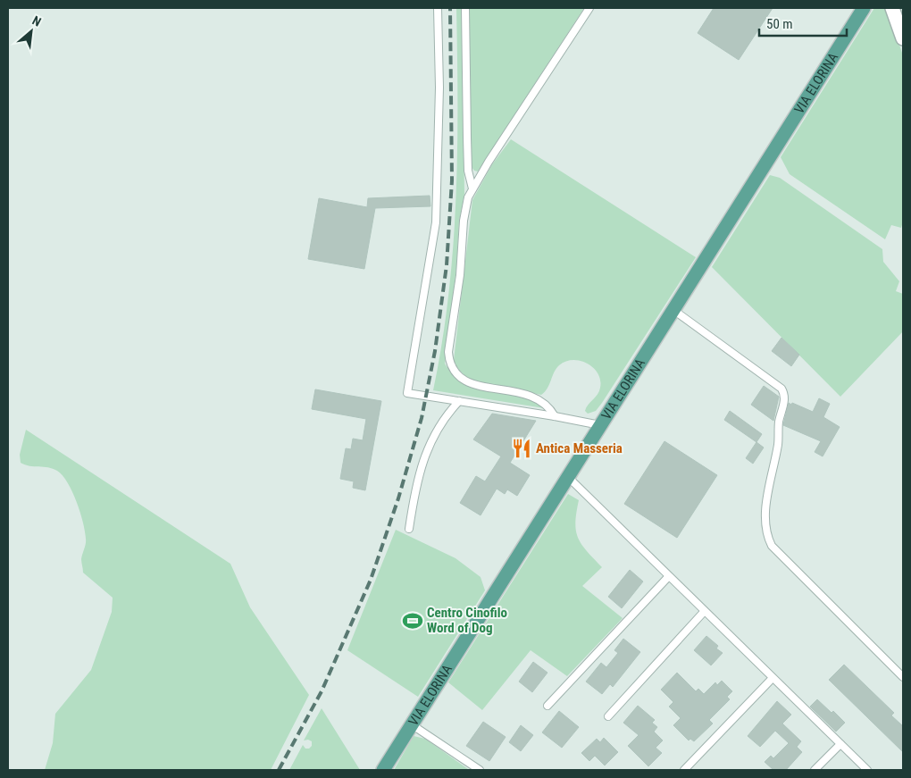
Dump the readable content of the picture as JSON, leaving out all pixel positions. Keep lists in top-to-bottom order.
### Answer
{
  "streets": {
    "main road": ["VIA ELORINA"]
  },
  "places": {
    "restaurant": ["Antica Masseria"],
    "sports": ["Centro Cinofilo Word of Dog"]
  },
  "scale_bar": "50 m",
  "north": "top right"
}
